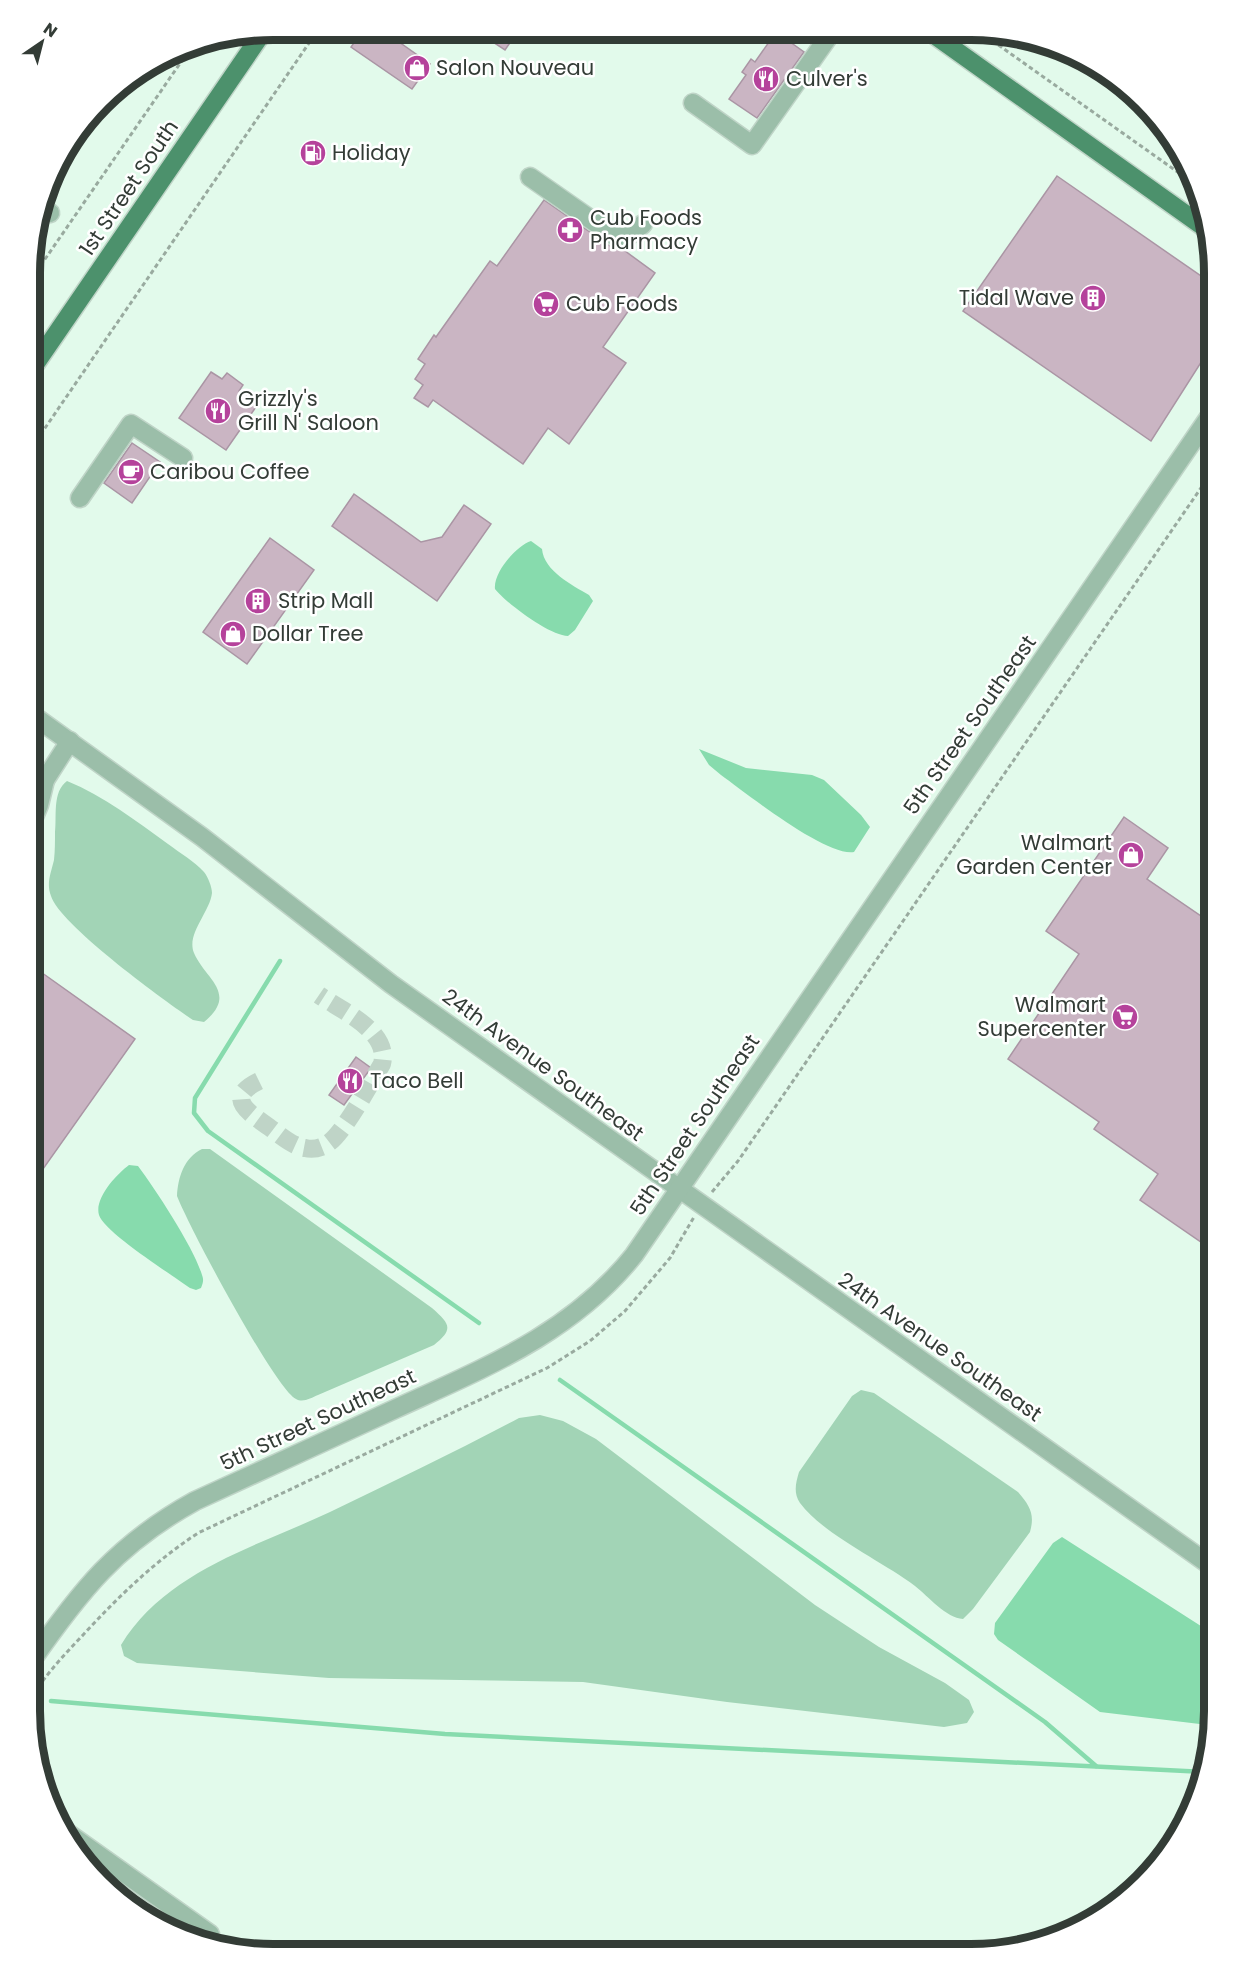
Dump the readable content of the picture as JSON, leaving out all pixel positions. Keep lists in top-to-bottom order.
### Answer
{
  "streets": {
    "main road": ["1st Street South"],
    "street": ["5th Street Southeast", "24th Avenue Southeast"]
  },
  "crossings": [
    ["5th Street Southeast", "24th Avenue Southeast"]
  ],
  "places": {
    "shop": ["Salon Nouveau", "Dollar Tree", "Walmart Garden Center"],
    "restaurant": ["Culver's", "Grizzly's Grill N' Saloon", "Taco Bell"],
    "fuel station": ["Holiday"],
    "pharmacy": ["Cub Foods Pharmacy"],
    "building": ["Tidal Wave", "Strip Mall"],
    "supermarket": ["Cub Foods", "Walmart Supercenter"],
    "cafe": ["Caribou Coffee"]
  },
  "north": "top right"
}
